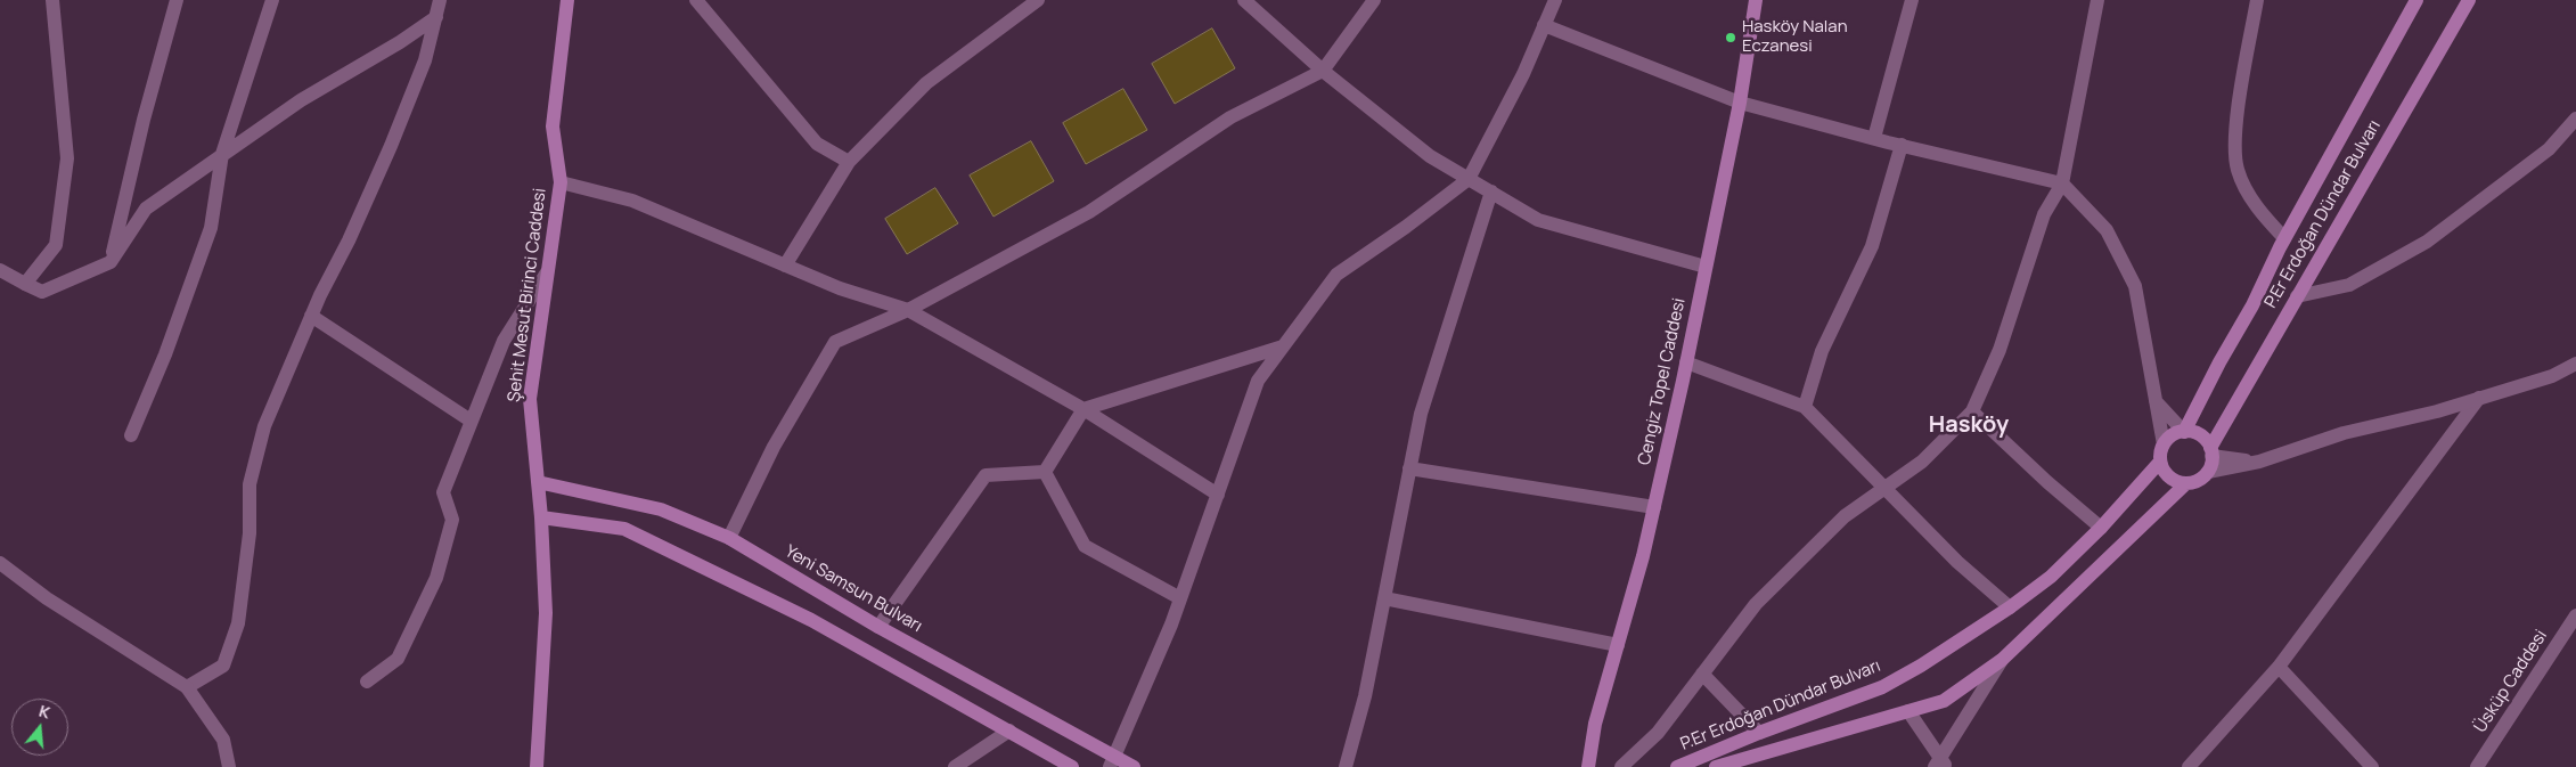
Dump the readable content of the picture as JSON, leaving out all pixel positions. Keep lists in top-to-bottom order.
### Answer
{
  "streets": {
    "main road": [
      "P.Er Erdoğan Dündar Bulvarı",
      "Şehit Mesut Birinci Caddesi",
      "Cengiz Topel Caddesi",
      "Yeni Samsun Bulvarı"
    ],
    "street": ["Üsküp Caddesi"]
  },
  "crossings": [
    ["Şehit Mesut Birinci Caddesi", "Yeni Samsun Bulvarı"]
  ],
  "districts": ["Hasköy"],
  "places": ["Hasköy Nalan Eczanesi"],
  "north": "top"
}
